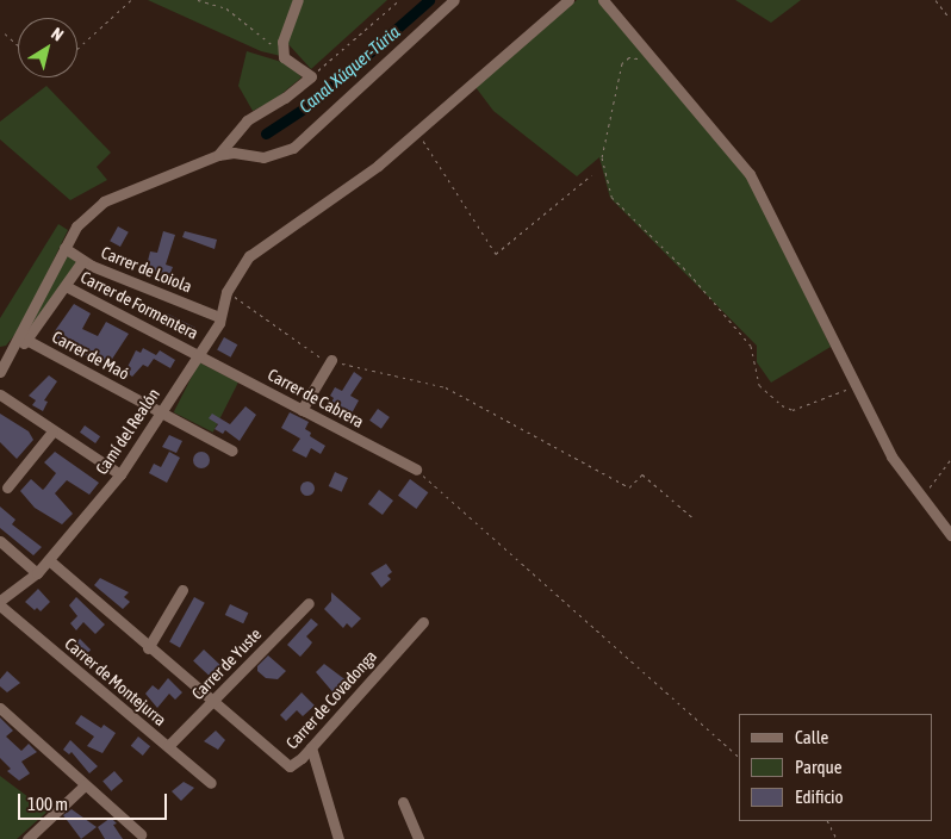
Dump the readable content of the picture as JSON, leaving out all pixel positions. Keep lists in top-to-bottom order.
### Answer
{
  "streets": {
    "street": [
      "Carrer de Loiola",
      "Carrer de Formentera",
      "Carrer de Maó",
      "Carrer de Cabrera",
      "Camí del Realón",
      "Carrer de Yuste",
      "Carrer de Montejurra",
      "Carrer de Covadonga"
    ]
  },
  "crossings": [
    ["Carrer de Loiola", "Camí del Realón"],
    ["Carrer de Formentera", "Carrer de Cabrera"],
    ["Carrer de Formentera", "Camí del Realón"],
    ["Carrer de Maó", "Camí del Realón"],
    ["Carrer de Cabrera", "Camí del Realón"],
    ["Camí del Realón", "Carrer de Covadonga"],
    ["Carrer de Yuste", "Carrer de Montejurra"],
    ["Carrer de Yuste", "Carrer de Covadonga"]
  ],
  "water": ["Canal Xúquer-Túria"],
  "legend": ["Calle", "Parque", "Edificio"],
  "scale_bar": "100 m",
  "north": "top right"
}
